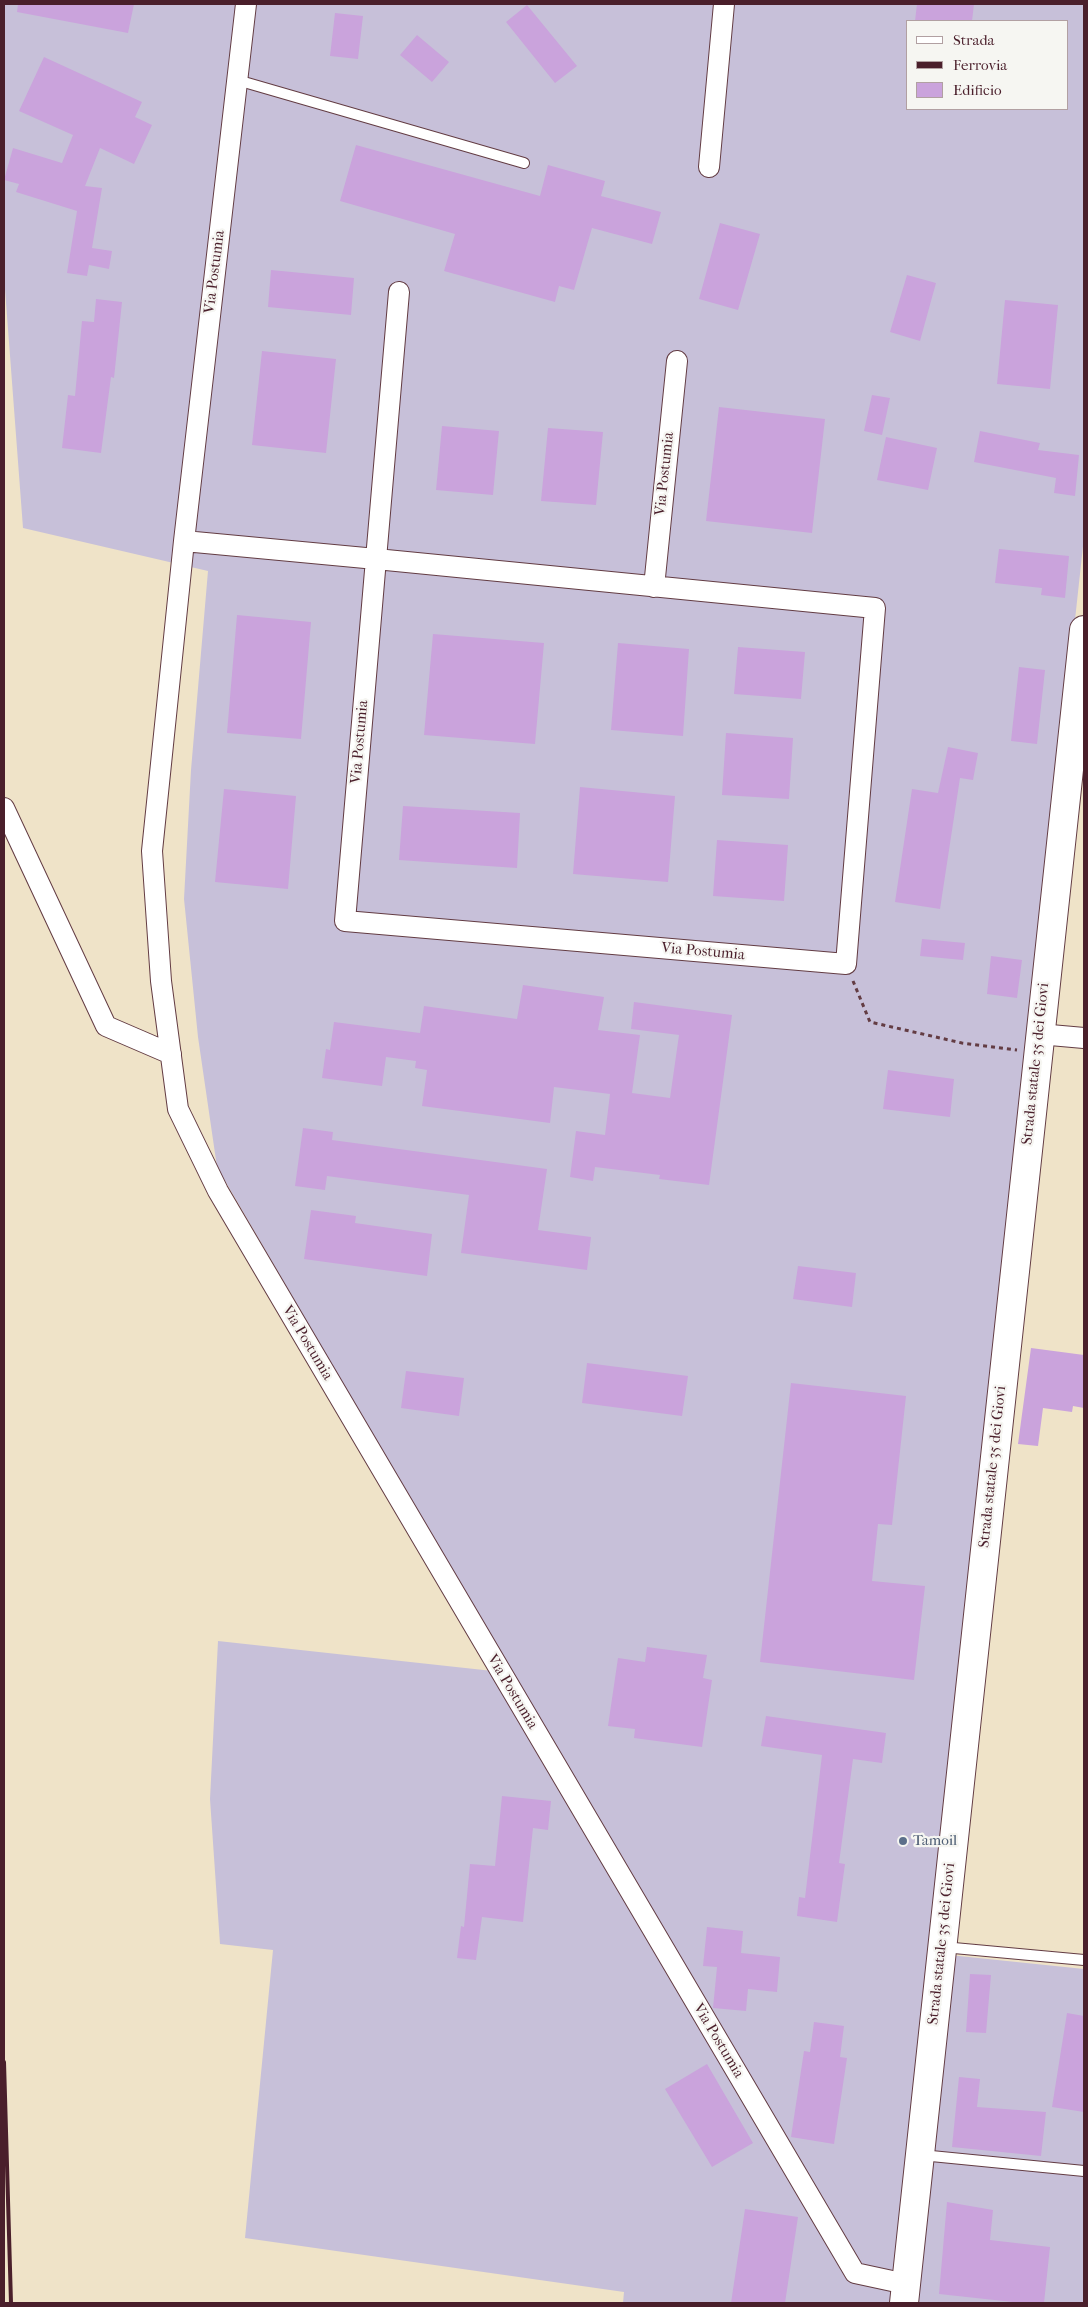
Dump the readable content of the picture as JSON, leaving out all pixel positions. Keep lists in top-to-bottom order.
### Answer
{
  "streets": {
    "main road": ["Strada statale 35 dei Giovi"],
    "street": ["Via Postumia"]
  },
  "crossings": [
    ["Via Postumia", "Strada statale 35 dei Giovi"]
  ],
  "places": ["Tamoil"],
  "legend": ["Strada", "Ferrovia", "Edificio"]
}
